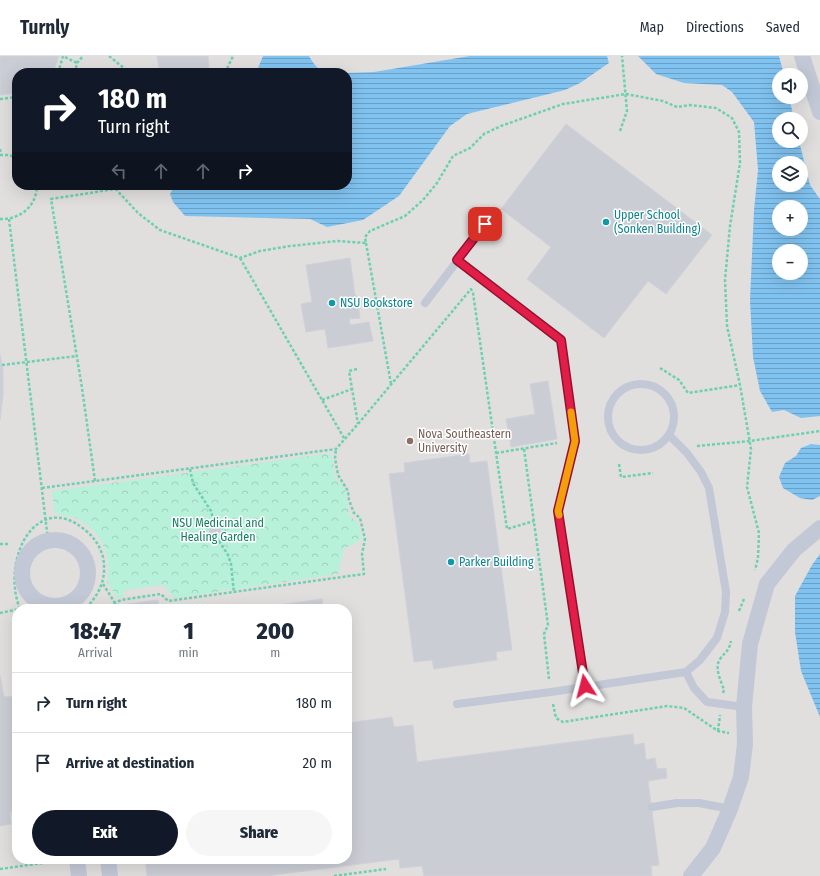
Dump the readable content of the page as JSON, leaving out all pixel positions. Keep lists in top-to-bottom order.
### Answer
{
  "parks": ["NSU Medicinal and Healing Garden"],
  "places": [
    "Upper School (Sonken Building)",
    "NSU Bookstore",
    "Nova Southeastern University",
    "Parker Building"
  ],
  "page": {
    "header": "Turnly",
    "nav": ["Map", "Directions", "Saved"],
    "map_buttons": ["+", "−"],
    "turn": ["180 m", "Turn right"],
    "eta": [
      "18:47",
      "Arrival",
      "1",
      "min",
      "200",
      "m"
    ],
    "list": [
      {
        "name": "Turn right",
        "value": "180 m"
      },
      {
        "name": "Arrive at destination",
        "value": "20 m"
      }
    ],
    "buttons": ["Exit", "Share"]
  }
}
